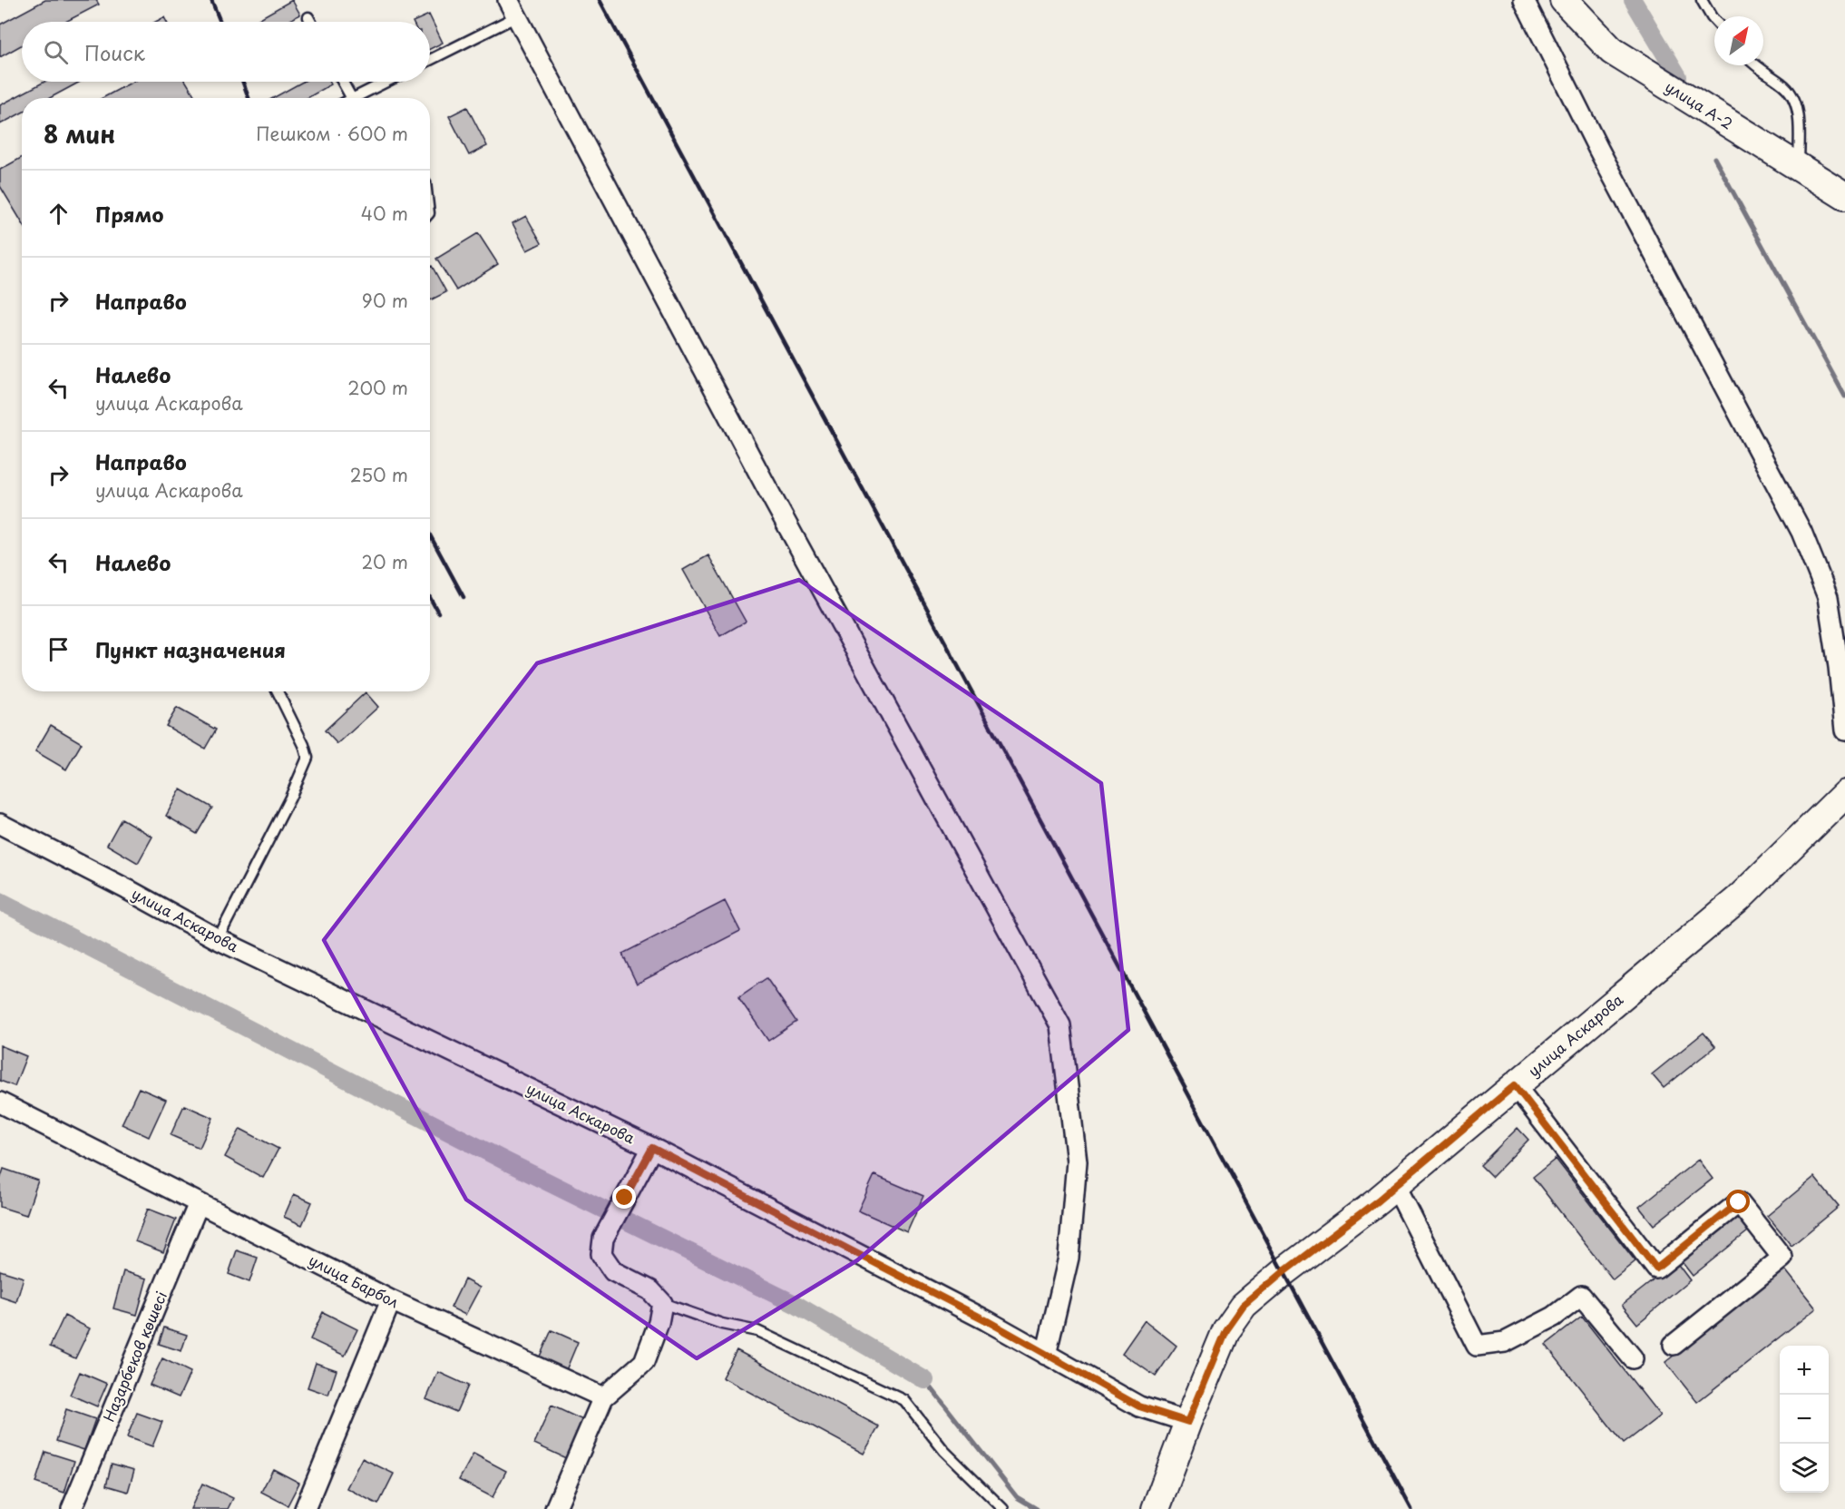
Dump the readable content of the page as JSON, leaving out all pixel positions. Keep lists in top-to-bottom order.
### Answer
{
  "streets": {
    "main road": ["улица А-2", "улица Аскарова"],
    "street": ["улица Барбол", "Назарбеков көшесі"]
  },
  "crossings": [
    ["улица Барбол", "Назарбеков көшесі"]
  ],
  "north": "top right",
  "page": {
    "search": "Поиск",
    "heading": ["8 мин", "Пешком · 600 m"],
    "list": [
      ["Прямо", "40 m"],
      ["Направо", "90 m"],
      ["Налево", "улица Аскарова", "200 m"],
      ["Направо", "улица Аскарова", "250 m"],
      ["Налево", "20 m"],
      "Пункт назначения"
    ],
    "map_buttons": ["+", "−"]
  }
}
